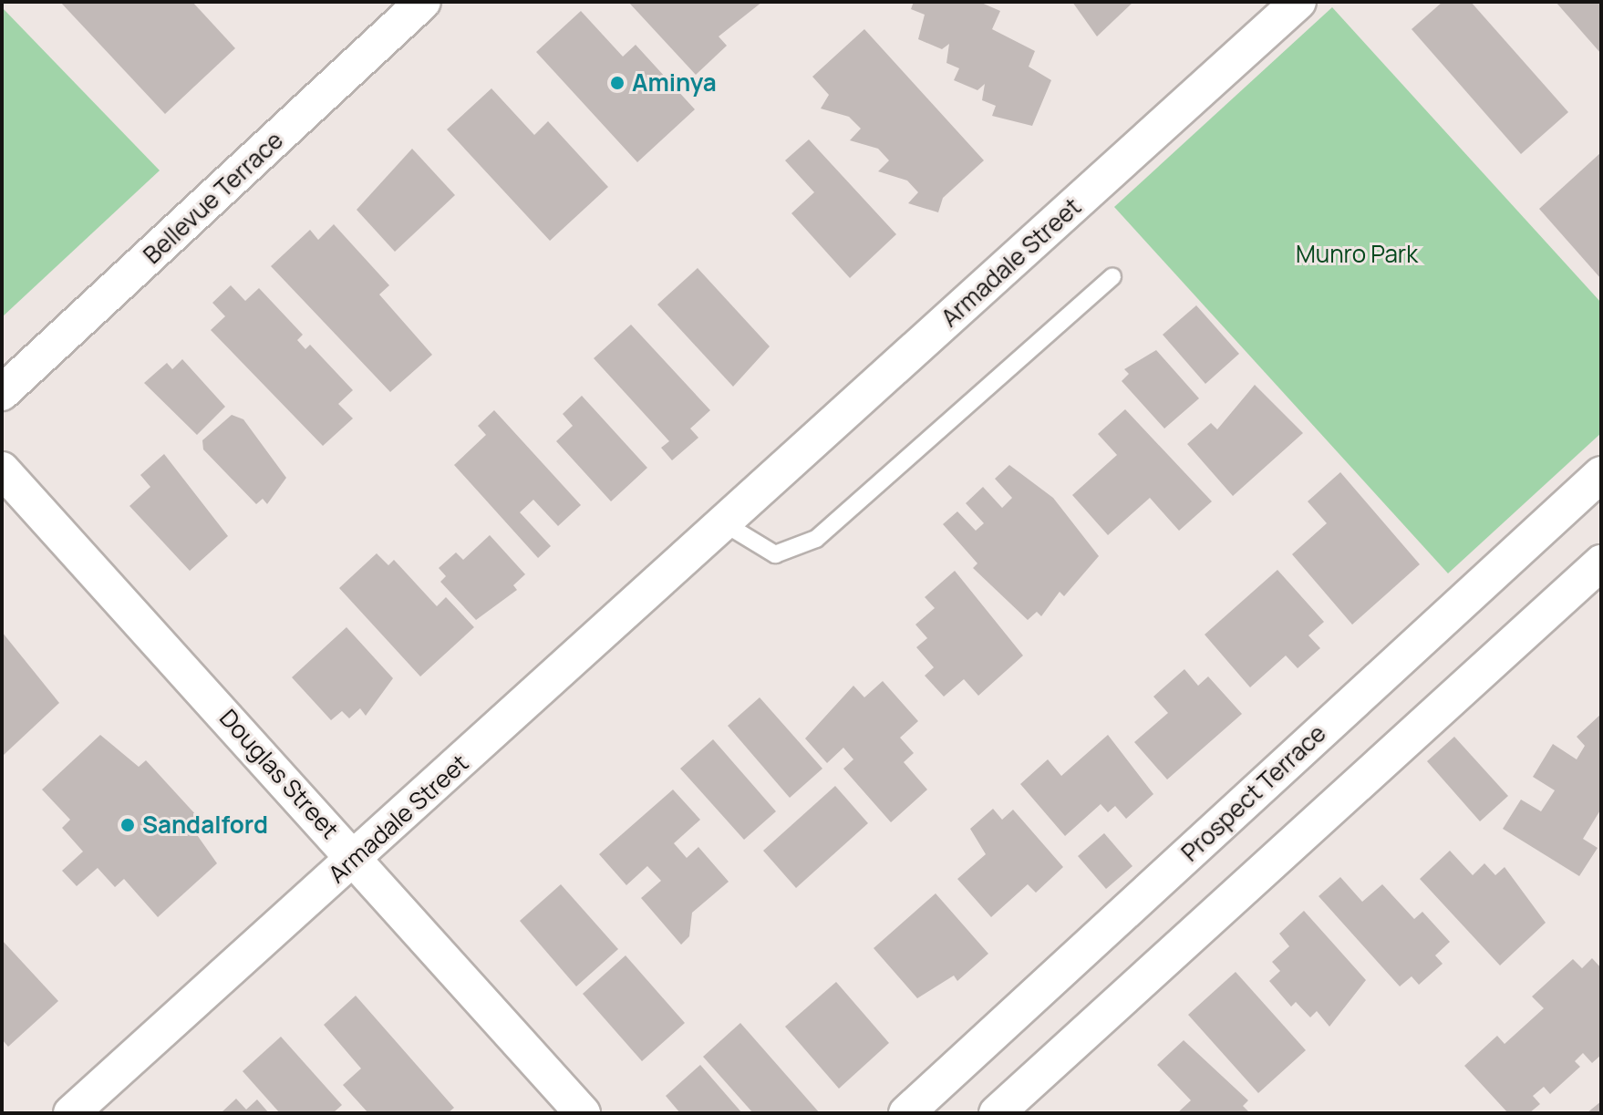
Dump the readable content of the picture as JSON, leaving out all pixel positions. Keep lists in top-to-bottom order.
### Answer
{
  "streets": {
    "street": [
      "Bellevue Terrace",
      "Armadale Street",
      "Douglas Street",
      "Prospect Terrace"
    ]
  },
  "crossings": [
    ["Armadale Street", "Douglas Street"]
  ],
  "parks": ["Munro Park"],
  "places": ["Aminya", "Sandalford"]
}
